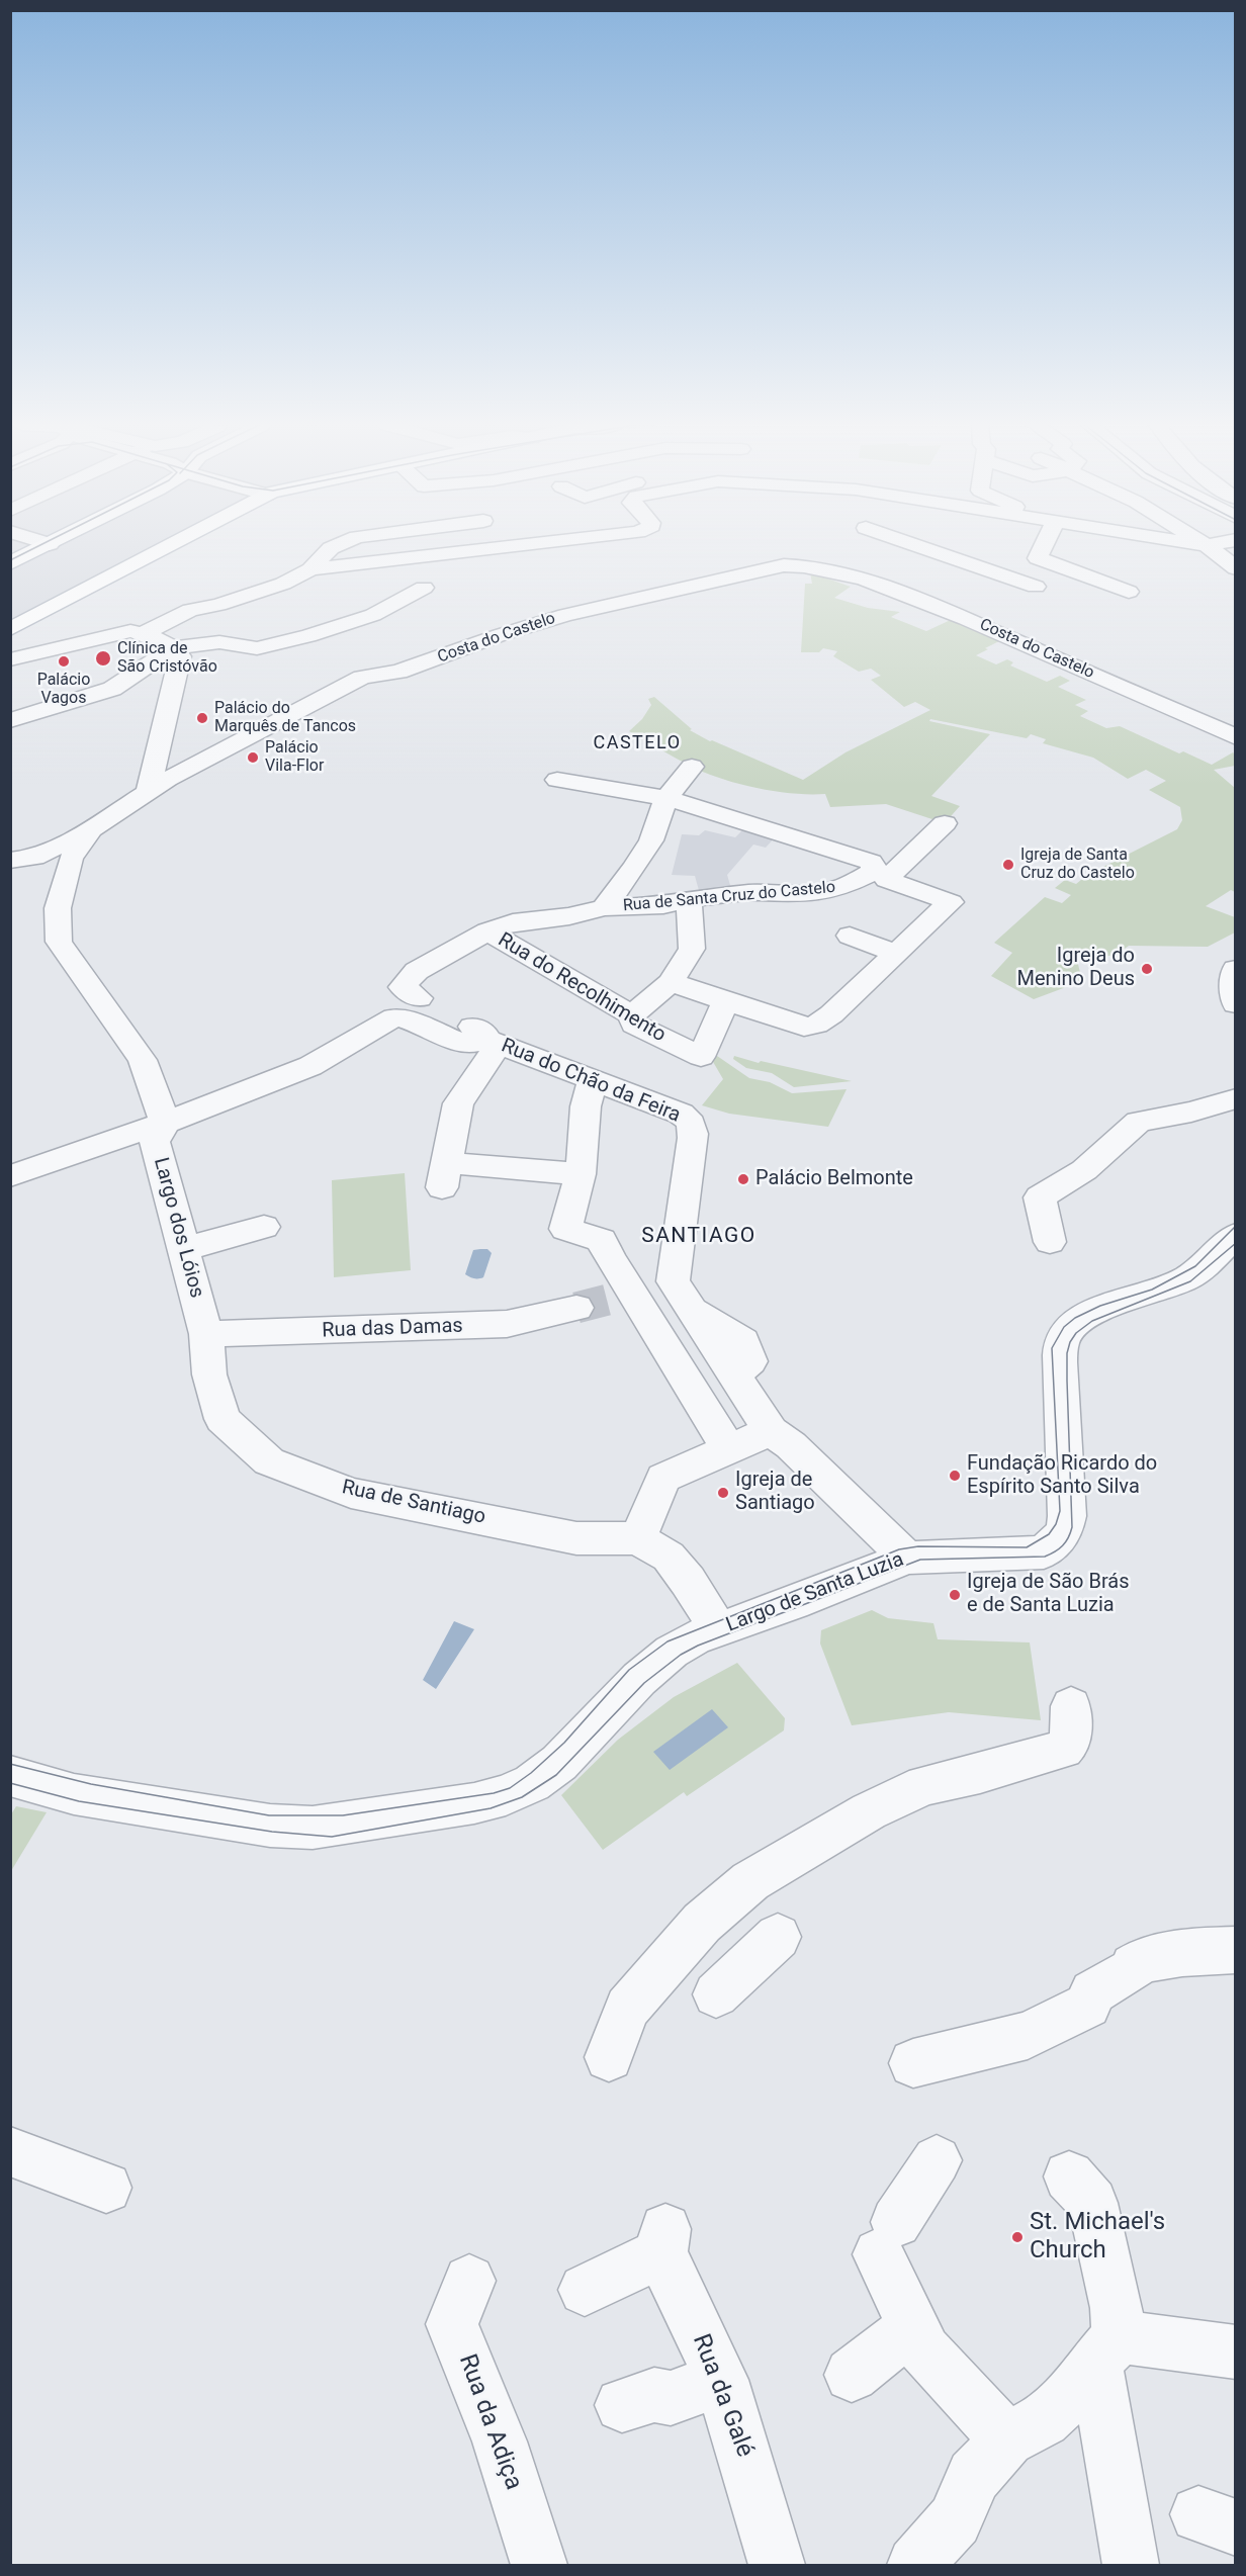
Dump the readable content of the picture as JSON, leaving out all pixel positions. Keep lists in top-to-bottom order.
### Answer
{
  "streets": {
    "street": [
      "Costa do Castelo",
      "Rua de Santa Cruz do Castelo",
      "Rua do Recolhimento",
      "Rua do Chão da Feira",
      "Largo dos Lóios",
      "Rua das Damas",
      "Rua de Santiago",
      "Largo de Santa Luzia",
      "Rua da Galé",
      "Rua da Adiça"
    ]
  },
  "crossings": [
    ["Costa do Castelo", "Largo dos Lóios"],
    ["Rua de Santa Cruz do Castelo", "Rua do Recolhimento"],
    ["Rua de Santa Cruz do Castelo", "Rua do Chão da Feira"],
    ["Largo dos Lóios", "Rua das Damas"],
    ["Largo dos Lóios", "Rua de Santiago"],
    ["Rua das Damas", "Rua de Santiago"]
  ],
  "districts": ["CASTELO", "SANTIAGO"],
  "places": [
    "Clínica de São Cristóvão",
    "Palácio Vagos",
    "Palácio do Marquês de Tancos",
    "Palácio Vila-Flor",
    "Igreja de Santa Cruz do Castelo",
    "Igreja do Menino Deus",
    "Palácio Belmonte",
    "Fundação Ricardo do Espírito Santo Silva",
    "Igreja de Santiago",
    "Igreja de São Brás e de Santa Luzia",
    "St. Michael's Church"
  ]
}
